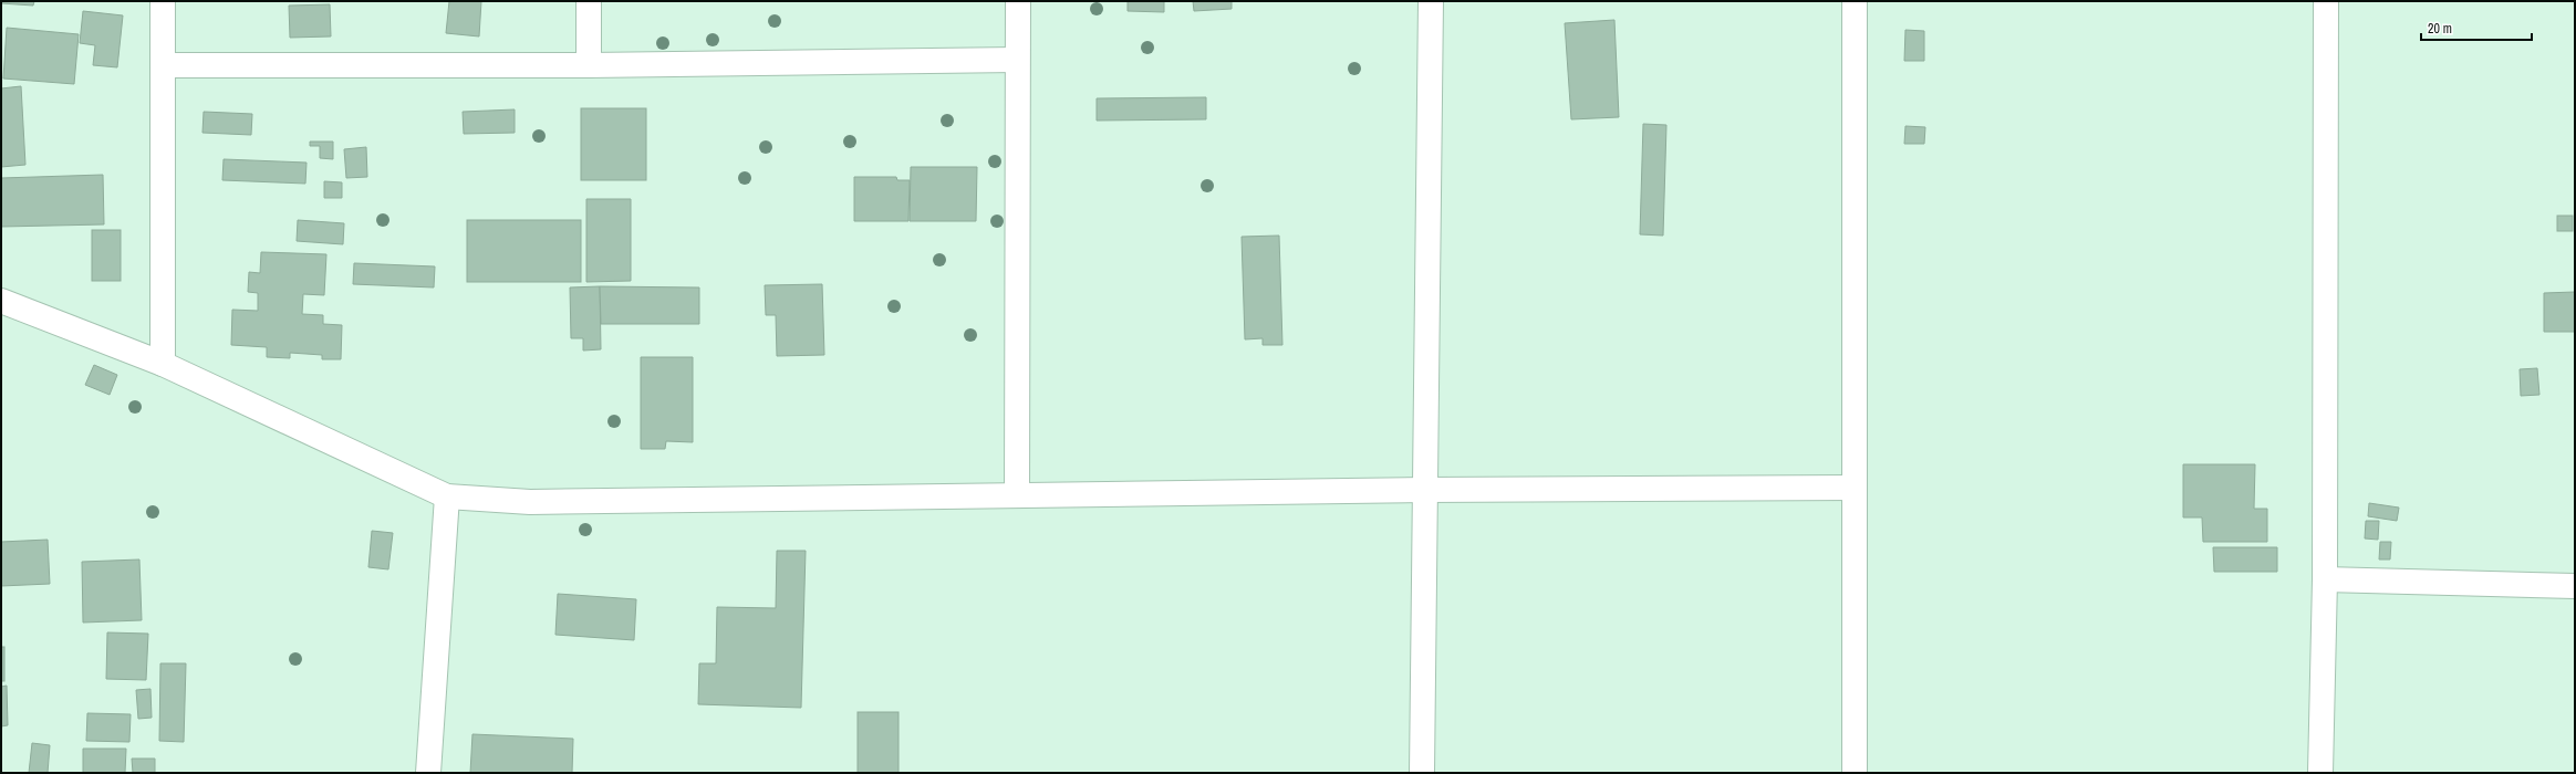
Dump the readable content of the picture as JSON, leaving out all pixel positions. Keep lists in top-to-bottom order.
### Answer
{
  "scale_bar": "20 m"
}
